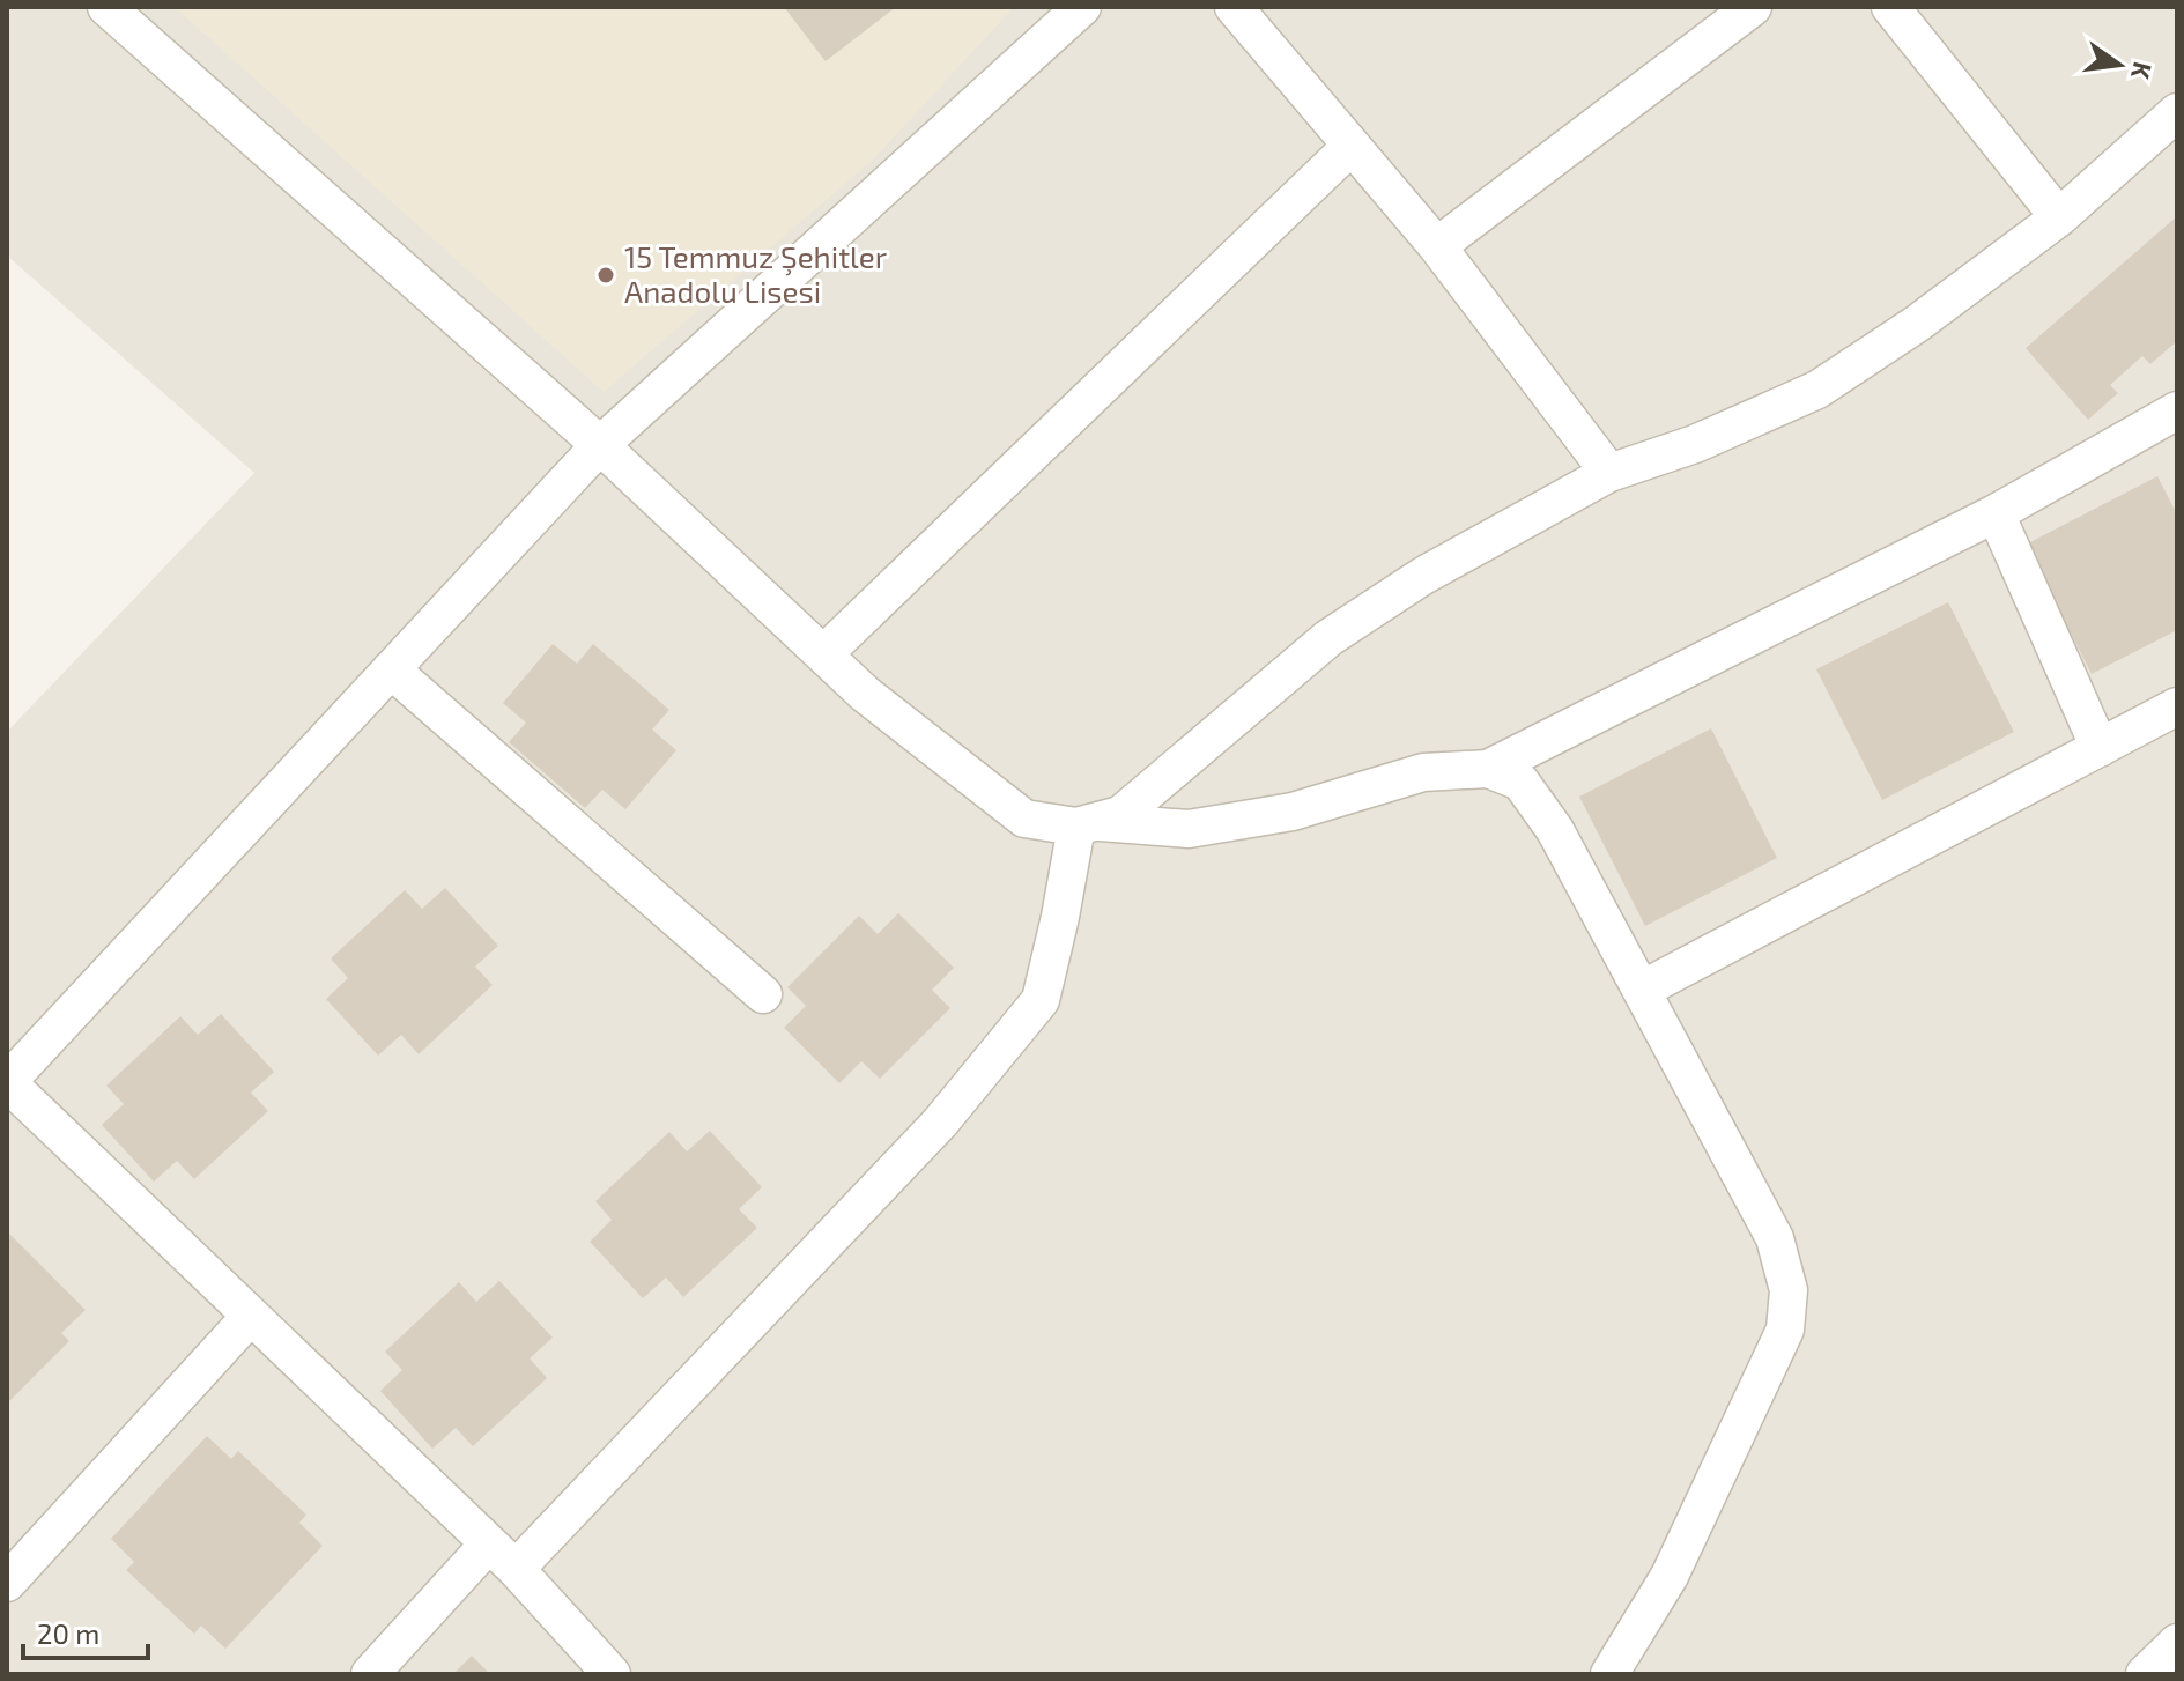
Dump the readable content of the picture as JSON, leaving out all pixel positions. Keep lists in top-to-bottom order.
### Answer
{
  "places": ["15 Temmuz Şehitler Anadolu Lisesi"],
  "scale_bar": "20 m",
  "north": "right"
}
